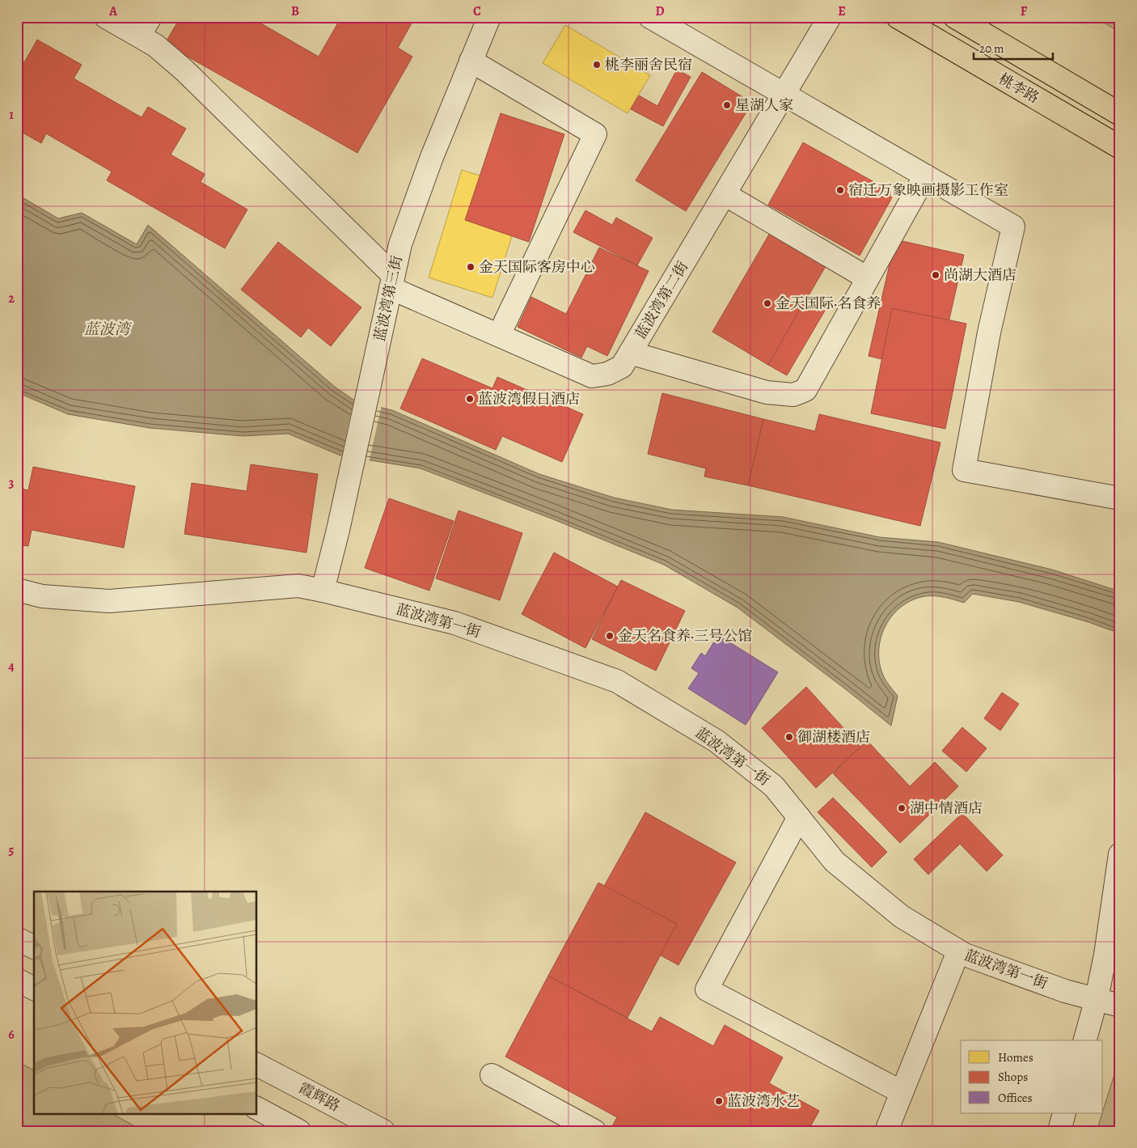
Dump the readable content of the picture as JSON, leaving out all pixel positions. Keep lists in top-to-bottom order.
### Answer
{
  "streets": {
    "main road": ["桃李路"],
    "street": [
      "蓝波湾第三街",
      "蓝波湾第二街",
      "蓝波湾第一街",
      "霞辉路"
    ]
  },
  "crossings": [
    ["蓝波湾第三街", "蓝波湾第二街"],
    ["蓝波湾第三街", "蓝波湾第一街"]
  ],
  "water": ["蓝波湾"],
  "places": [
    "桃李丽舍民宿",
    "星湖人家",
    "宿迁万象映画摄影工作室",
    "金天国际客房中心",
    "尚湖大酒店",
    "金天国际·名食养",
    "蓝波湾假日酒店",
    "金天名食养·三号公馆",
    "御湖楼酒店",
    "湖中情酒店",
    "蓝波湾水艺"
  ],
  "legend": ["Homes", "Shops", "Offices"],
  "scale_bar": "20 m",
  "grid": {
    "columns": [
      "A",
      "B",
      "C",
      "D",
      "E",
      "F"
    ],
    "rows": [
      "1",
      "2",
      "3",
      "4",
      "5",
      "6"
    ]
  }
}
